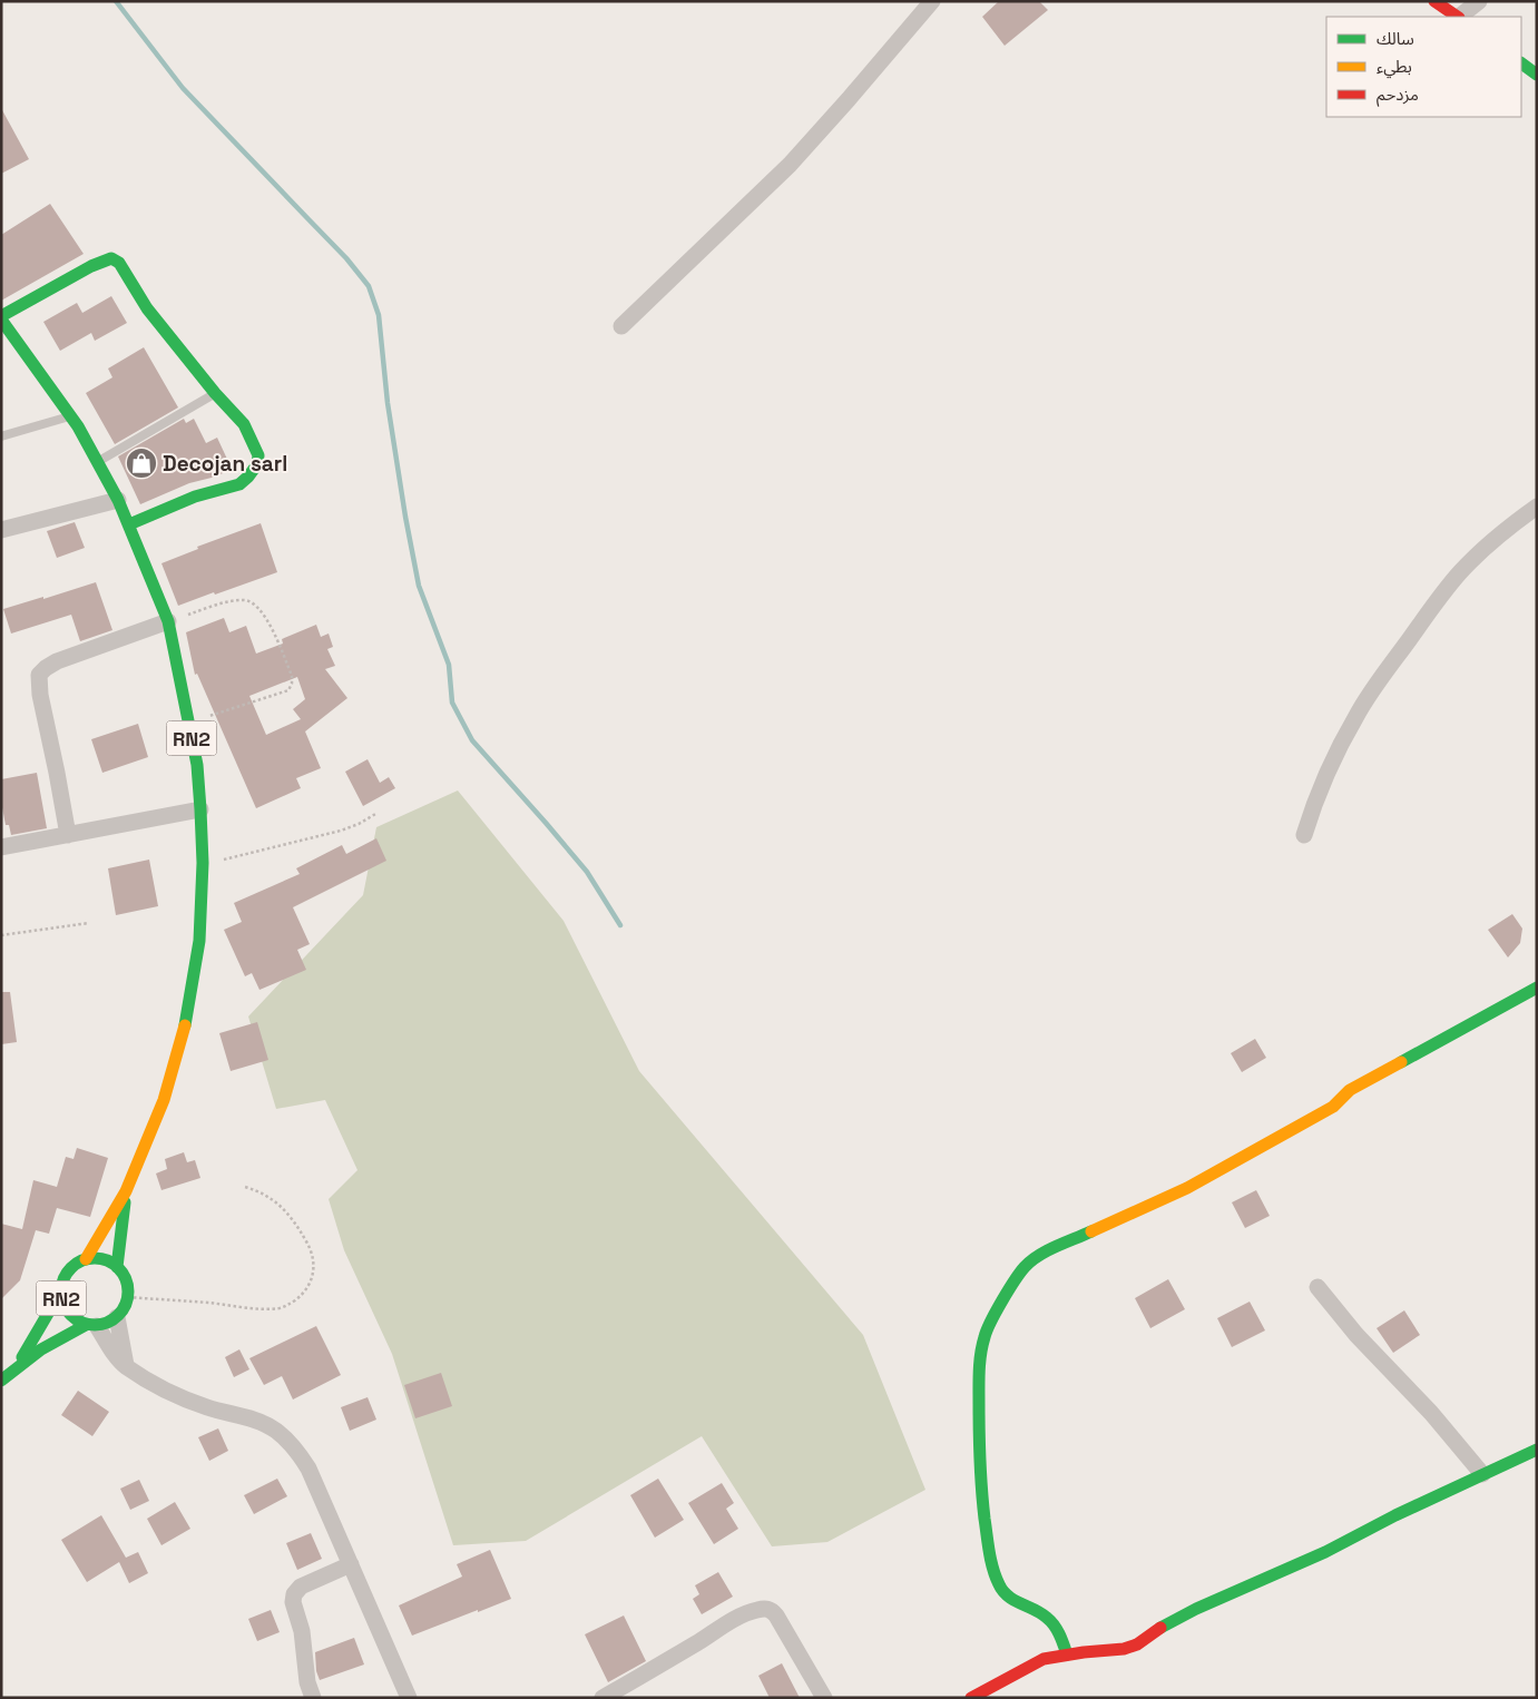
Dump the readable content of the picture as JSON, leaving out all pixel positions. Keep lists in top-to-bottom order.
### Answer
{
  "streets": {
    "street": ["RN2"]
  },
  "places": {
    "shop": ["Decojan sarl"]
  },
  "legend": ["سالك", "بطيء", "مزدحم"]
}
